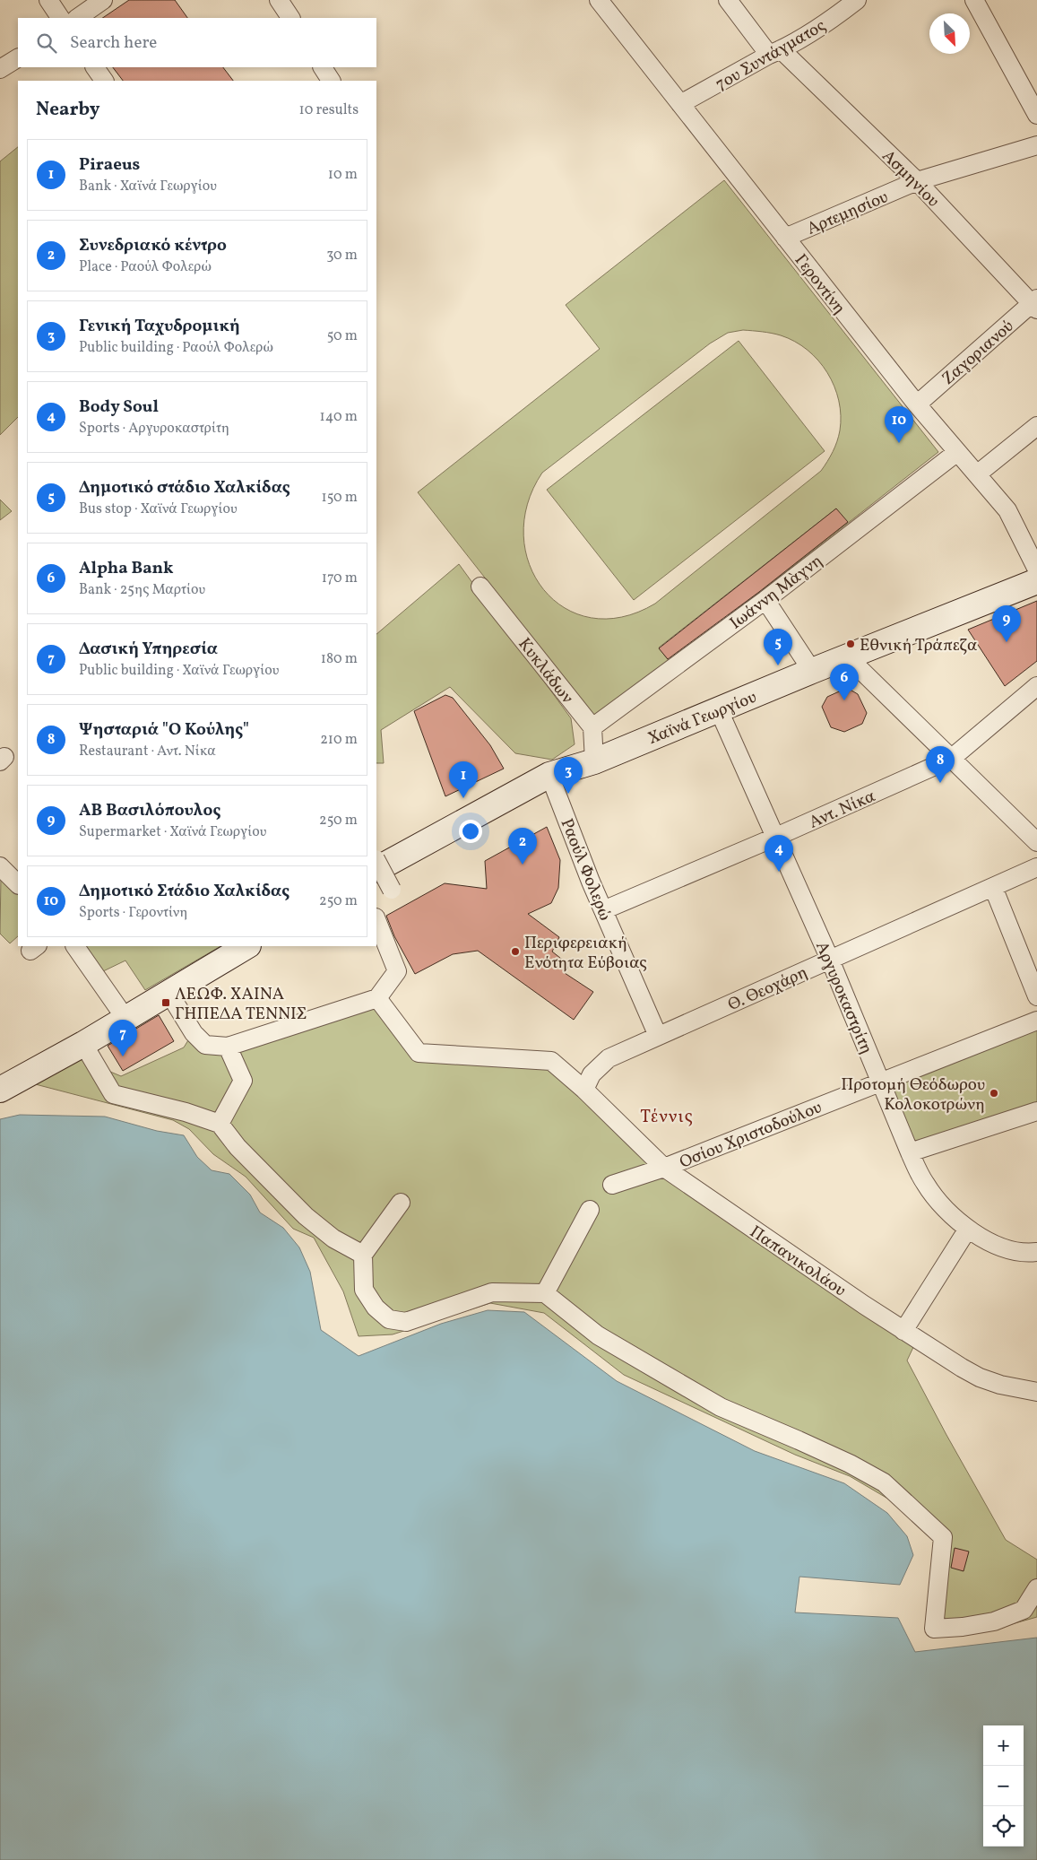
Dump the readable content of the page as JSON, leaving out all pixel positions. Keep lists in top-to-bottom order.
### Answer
{
  "streets": {
    "main road": ["Χαϊνά Γεωργίου"],
    "street": [
      "7ου Συντάγματος",
      "Ασμηνίου",
      "Αρτεμησίου",
      "Γεροντίνη",
      "Ζαγοριανού",
      "Ιωάννη Μὰγνη",
      "Κυκλάδων",
      "Αντ. Νίκα",
      "Ραούλ Φολερώ",
      "Θ. Θεοχάρη",
      "Αργυροκαστρίτη",
      "Οσίου Χριστοδούλου",
      "Παπανικολάου"
    ]
  },
  "crossings": [
    ["7ου Συντάγματος", "Ασμηνίου"],
    ["7ου Συντάγματος", "Γεροντίνη"],
    ["Ασμηνίου", "Αρτεμησίου"],
    ["Ασμηνίου", "Ζαγοριανού"],
    ["Αρτεμησίου", "Γεροντίνη"],
    ["Γεροντίνη", "Ζαγοριανού"],
    ["Γεροντίνη", "Ιωάννη Μὰγνη"],
    ["Ιωάννη Μὰγνη", "Κυκλάδων"],
    ["Χαϊνά Γεωργίου", "Ραούλ Φολερώ"],
    ["Χαϊνά Γεωργίου", "Αργυροκαστρίτη"],
    ["Αντ. Νίκα", "Ραούλ Φολερώ"],
    ["Αντ. Νίκα", "Αργυροκαστρίτη"],
    ["Ραούλ Φολερώ", "Θ. Θεοχάρη"],
    ["Θ. Θεοχάρη", "Αργυροκαστρίτη"],
    ["Θ. Θεοχάρη", "Παπανικολάου"],
    ["Αργυροκαστρίτη", "Οσίου Χριστοδούλου"],
    ["Οσίου Χριστοδούλου", "Παπανικολάου"]
  ],
  "districts": ["Τέννις"],
  "places": {
    "other": ["Εθνική Τράπεζα", "Περιφερειακή Ενότητα Εύβοιας", "Προτομή Θεόδωρου Κολοκοτρώνη"],
    "transit": ["ΛΕΩΦ. ΧΑΙΝΑ ΓΗΠΕΔΑ ΤΕΝΝΙΣ"]
  },
  "north": "bottom right",
  "page": {
    "search": "Search here",
    "heading": ["Nearby", "10 results"],
    "list": [
      {
        "mark": "1",
        "name": "Piraeus",
        "note": "Bank · Χαϊνά Γεωργίου",
        "value": "10 m"
      },
      {
        "mark": "2",
        "name": "Συνεδριακό κέντρο",
        "note": "Place · Ραούλ Φολερώ",
        "value": "30 m"
      },
      {
        "mark": "3",
        "name": "Γενική Ταχυδρομική",
        "note": "Public building · Ραούλ Φολερώ",
        "value": "50 m"
      },
      {
        "mark": "4",
        "name": "Body Soul",
        "note": "Sports · Αργυροκαστρίτη",
        "value": "140 m"
      },
      {
        "mark": "5",
        "name": "Δημοτικό στάδιο Χαλκίδας",
        "note": "Bus stop · Χαϊνά Γεωργίου",
        "value": "150 m"
      },
      {
        "mark": "6",
        "name": "Alpha Bank",
        "note": "Bank · 25ης Μαρτίου",
        "value": "170 m"
      },
      {
        "mark": "7",
        "name": "Δασική Υπηρεσία",
        "note": "Public building · Χαϊνά Γεωργίου",
        "value": "180 m"
      },
      {
        "mark": "8",
        "name": "Ψησταριά \"Ο Κούλης\"",
        "note": "Restaurant · Αντ. Νίκα",
        "value": "210 m"
      },
      {
        "mark": "9",
        "name": "ΑΒ Βασιλόπουλος",
        "note": "Supermarket · Χαϊνά Γεωργίου",
        "value": "250 m"
      },
      {
        "mark": "10",
        "name": "Δημοτικό Στάδιο Χαλκίδας",
        "note": "Sports · Γεροντίνη",
        "value": "250 m"
      }
    ],
    "pins": [
      "10",
      "9",
      "5",
      "6",
      "8",
      "3",
      "1",
      "2",
      "4",
      "7"
    ],
    "map_buttons": ["+", "−"]
  }
}
